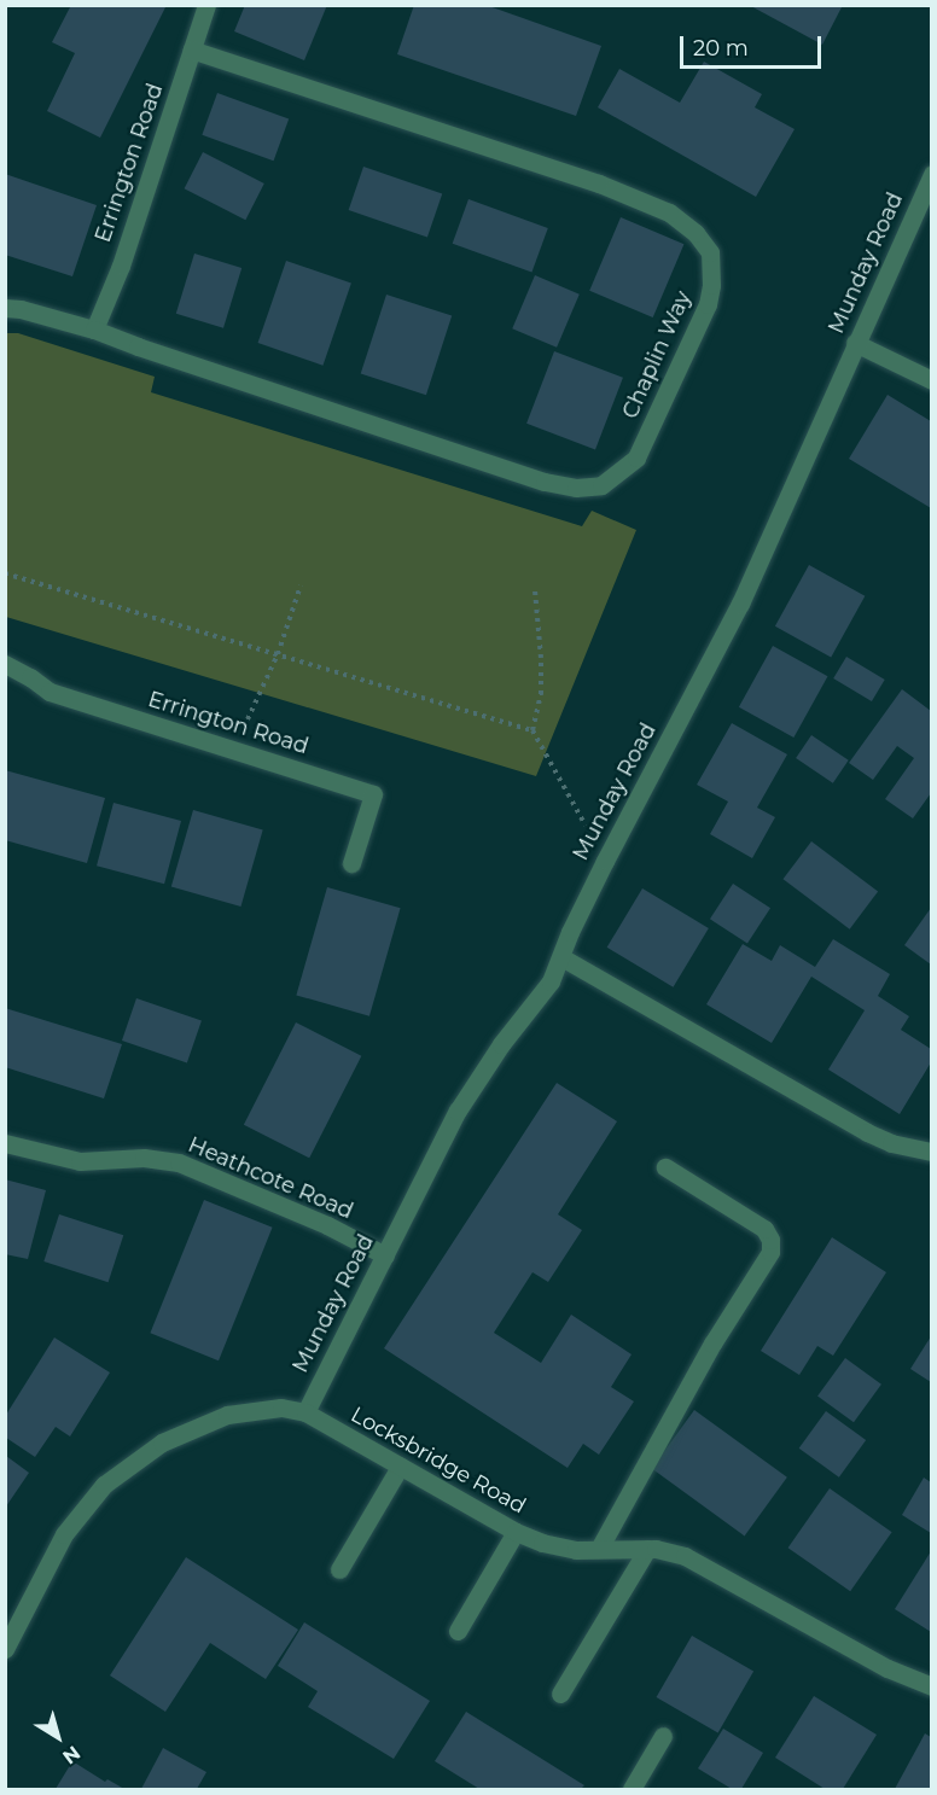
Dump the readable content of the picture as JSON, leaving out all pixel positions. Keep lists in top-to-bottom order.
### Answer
{
  "streets": {
    "street": [
      "Errington Road",
      "Munday Road",
      "Chaplin Way",
      "Heathcote Road",
      "Locksbridge Road"
    ]
  },
  "crossings": [
    ["Errington Road", "Chaplin Way"],
    ["Munday Road", "Heathcote Road"],
    ["Munday Road", "Locksbridge Road"]
  ],
  "scale_bar": "20 m",
  "north": "bottom right"
}
